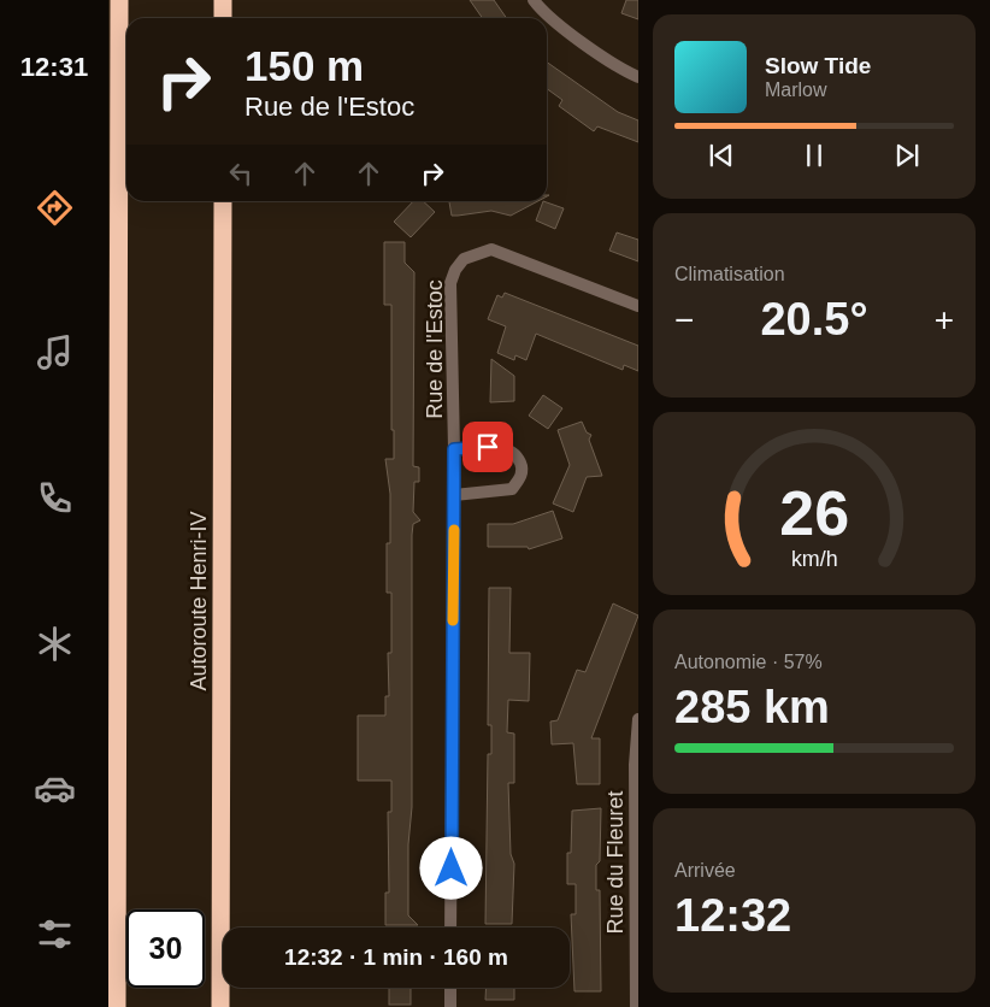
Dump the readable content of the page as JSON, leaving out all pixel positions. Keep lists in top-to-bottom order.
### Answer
{
  "streets": {
    "highway": ["Autoroute Henri-IV"],
    "street": ["Rue de l'Estoc", "Rue du Fleuret"]
  },
  "page": {
    "tabs": "12:31",
    "turn": ["150 m", "Rue de l'Estoc"],
    "song": ["Slow Tide", "Marlow"],
    "tile": [
      "Climatisation",
      ["Autonomie · 57%", "285 km"],
      ["Arrivée", "12:32"]
    ],
    "heat": ["−", "20.5°", "+"],
    "limit": "30",
    "trip": "12:32 · 1 min · 160 m",
    "gauge": ["26", "km/h"]
  }
}
